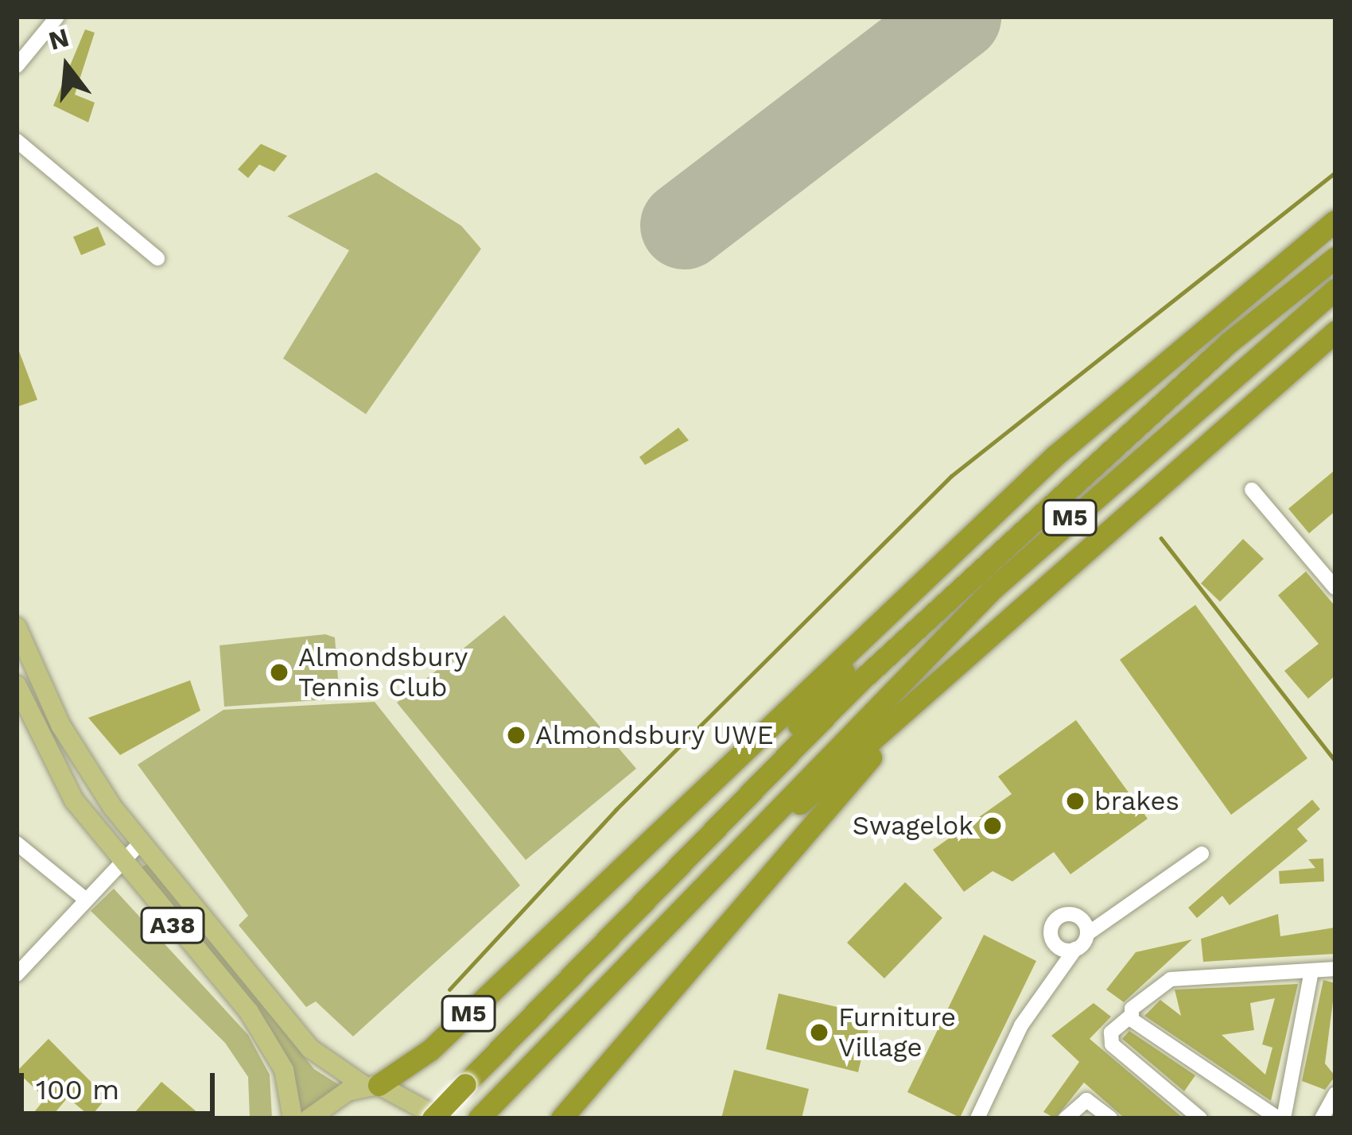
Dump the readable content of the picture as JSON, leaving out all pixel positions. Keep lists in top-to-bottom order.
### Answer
{
  "streets": {
    "highway": ["M5"],
    "main road": ["A38"]
  },
  "crossings": [
    ["M5", "A38"]
  ],
  "places": [
    "Almondsbury Tennis Club",
    "Almondsbury UWE",
    "brakes",
    "Swagelok",
    "Furniture Village"
  ],
  "scale_bar": "100 m",
  "north": "top"
}
